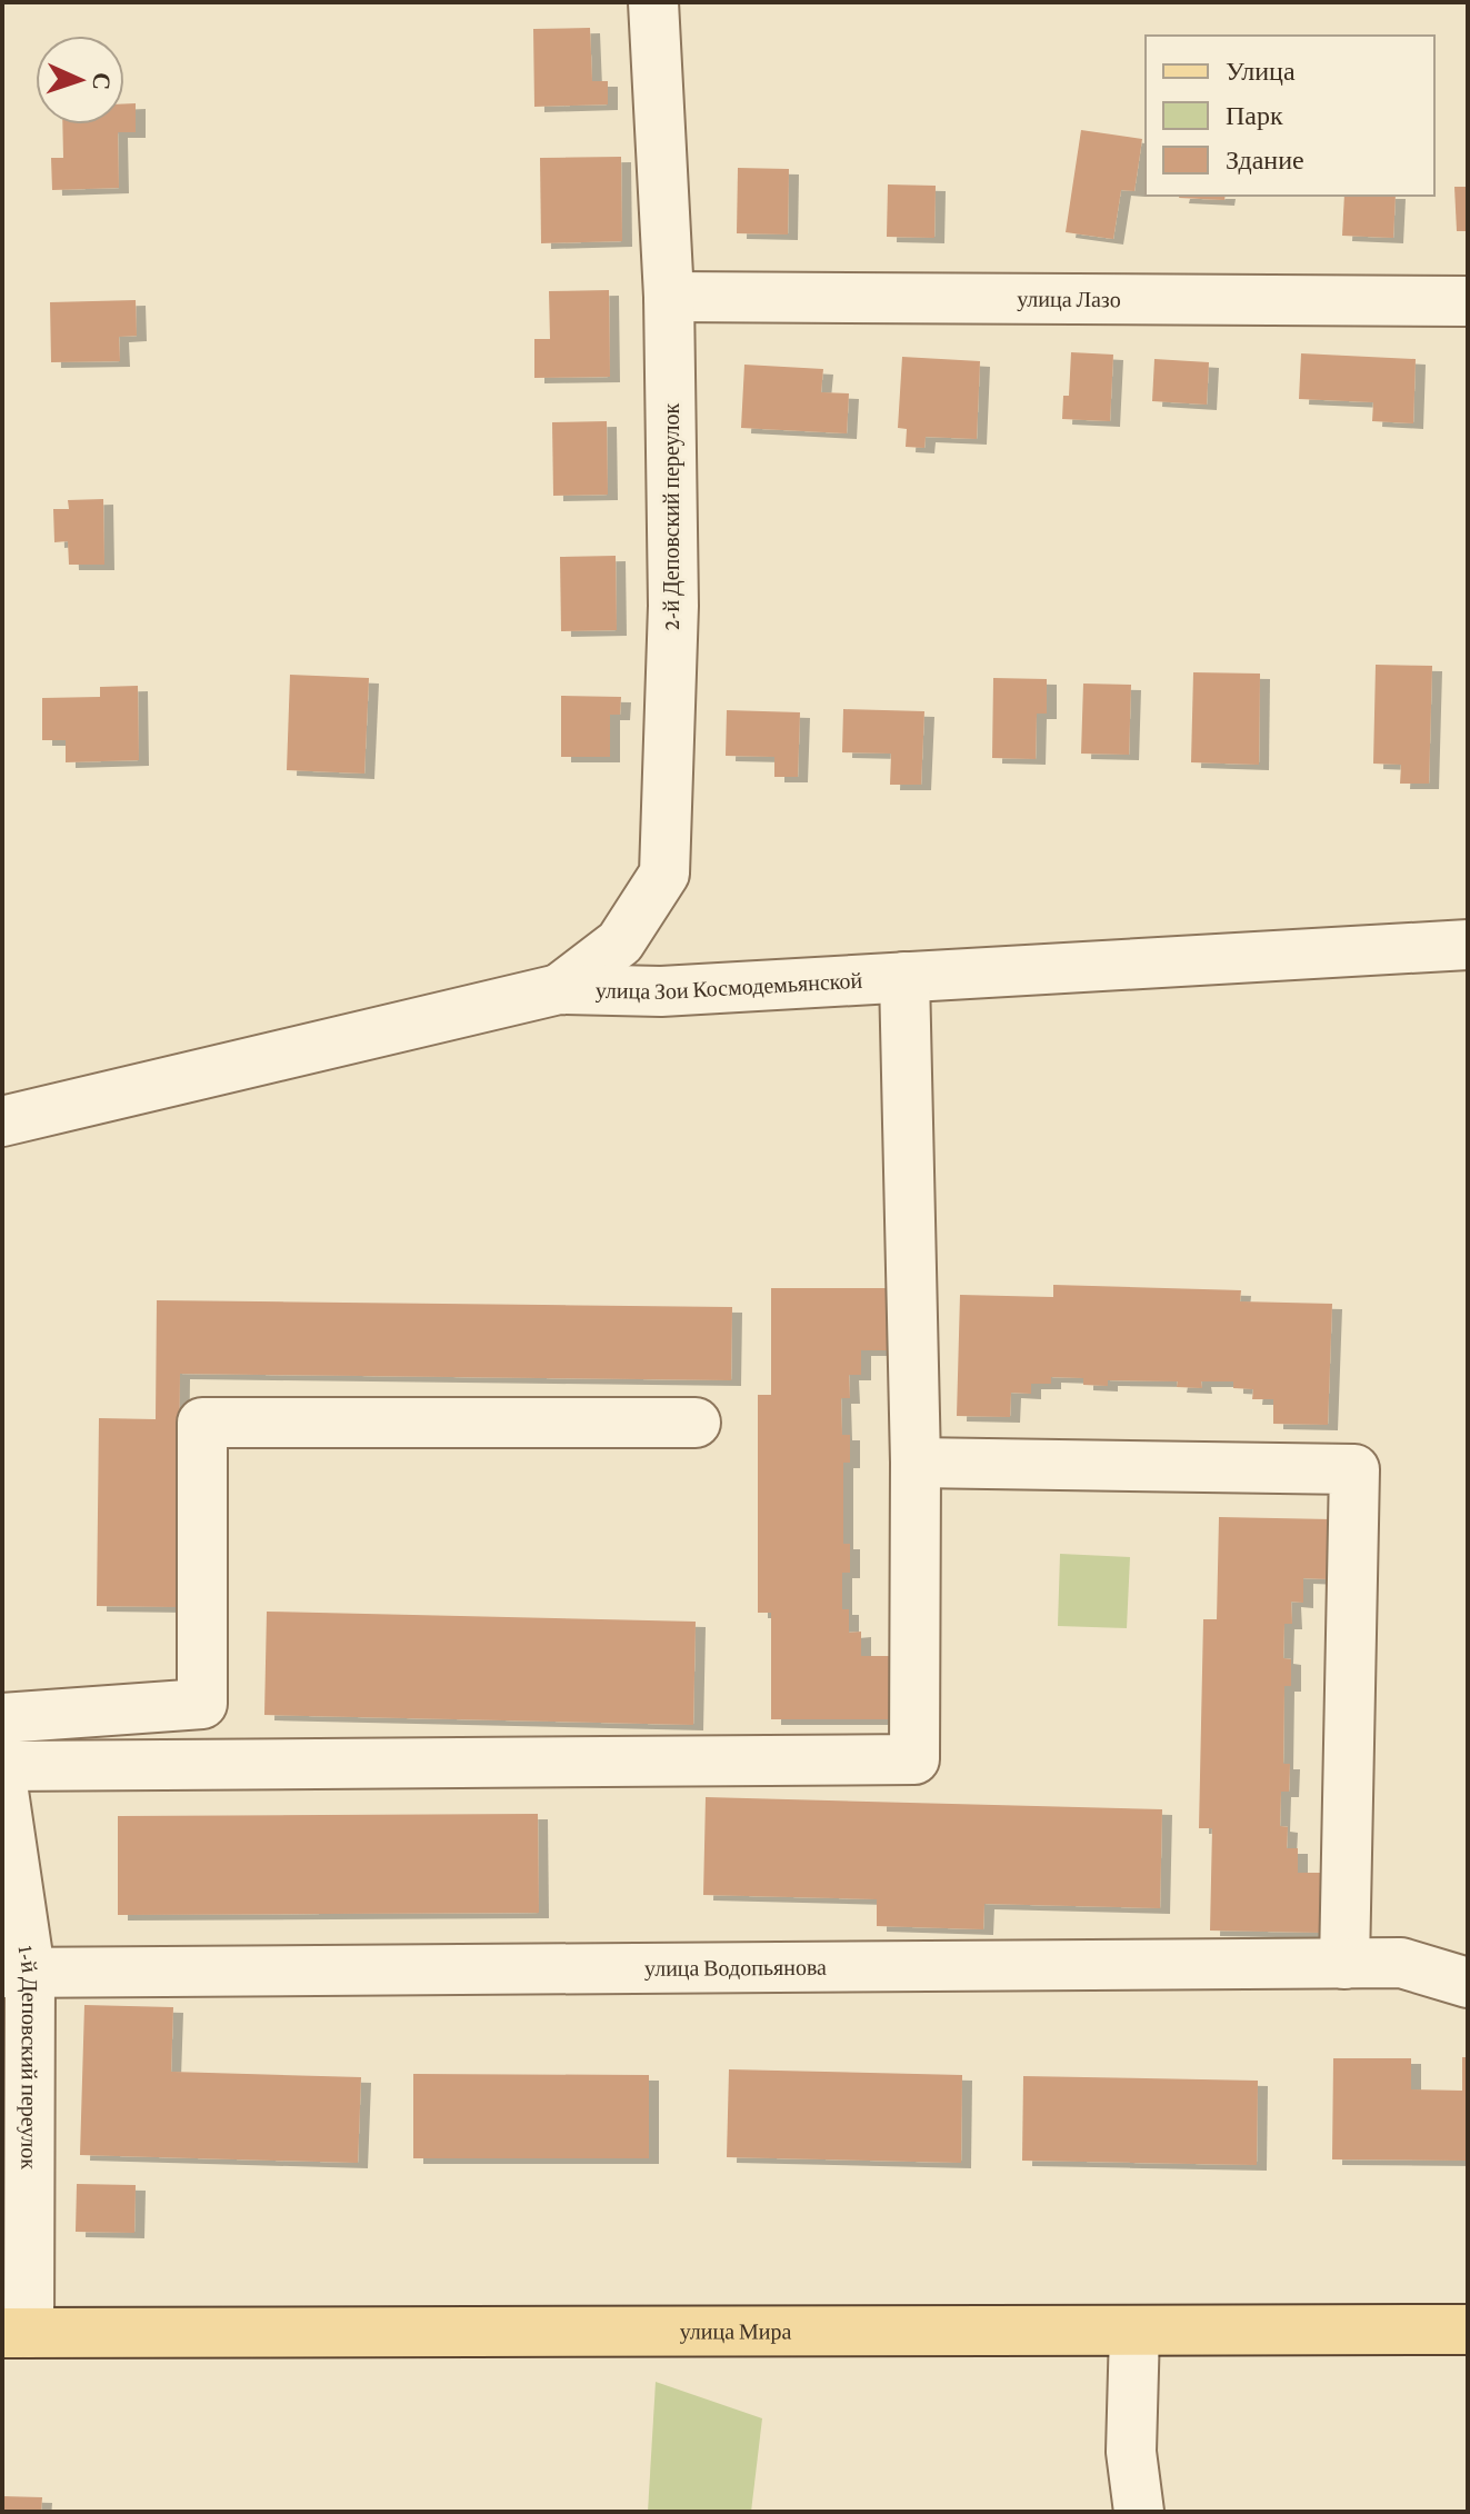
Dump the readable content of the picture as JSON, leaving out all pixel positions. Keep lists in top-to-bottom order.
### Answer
{
  "streets": {
    "main road": ["улица Мира"],
    "street": [
      "улица Лазо",
      "2-й Деповский переулок",
      "улица Зои Космодемьянской",
      "улица Водопьянова",
      "1-й Деповский переулок"
    ]
  },
  "crossings": [
    ["улица Лазо", "2-й Деповский переулок"],
    ["2-й Деповский переулок", "улица Зои Космодемьянской"],
    ["улица Водопьянова", "1-й Деповский переулок"],
    ["1-й Деповский переулок", "улица Мира"]
  ],
  "legend": ["Улица", "Парк", "Здание"],
  "north": "right"
}
